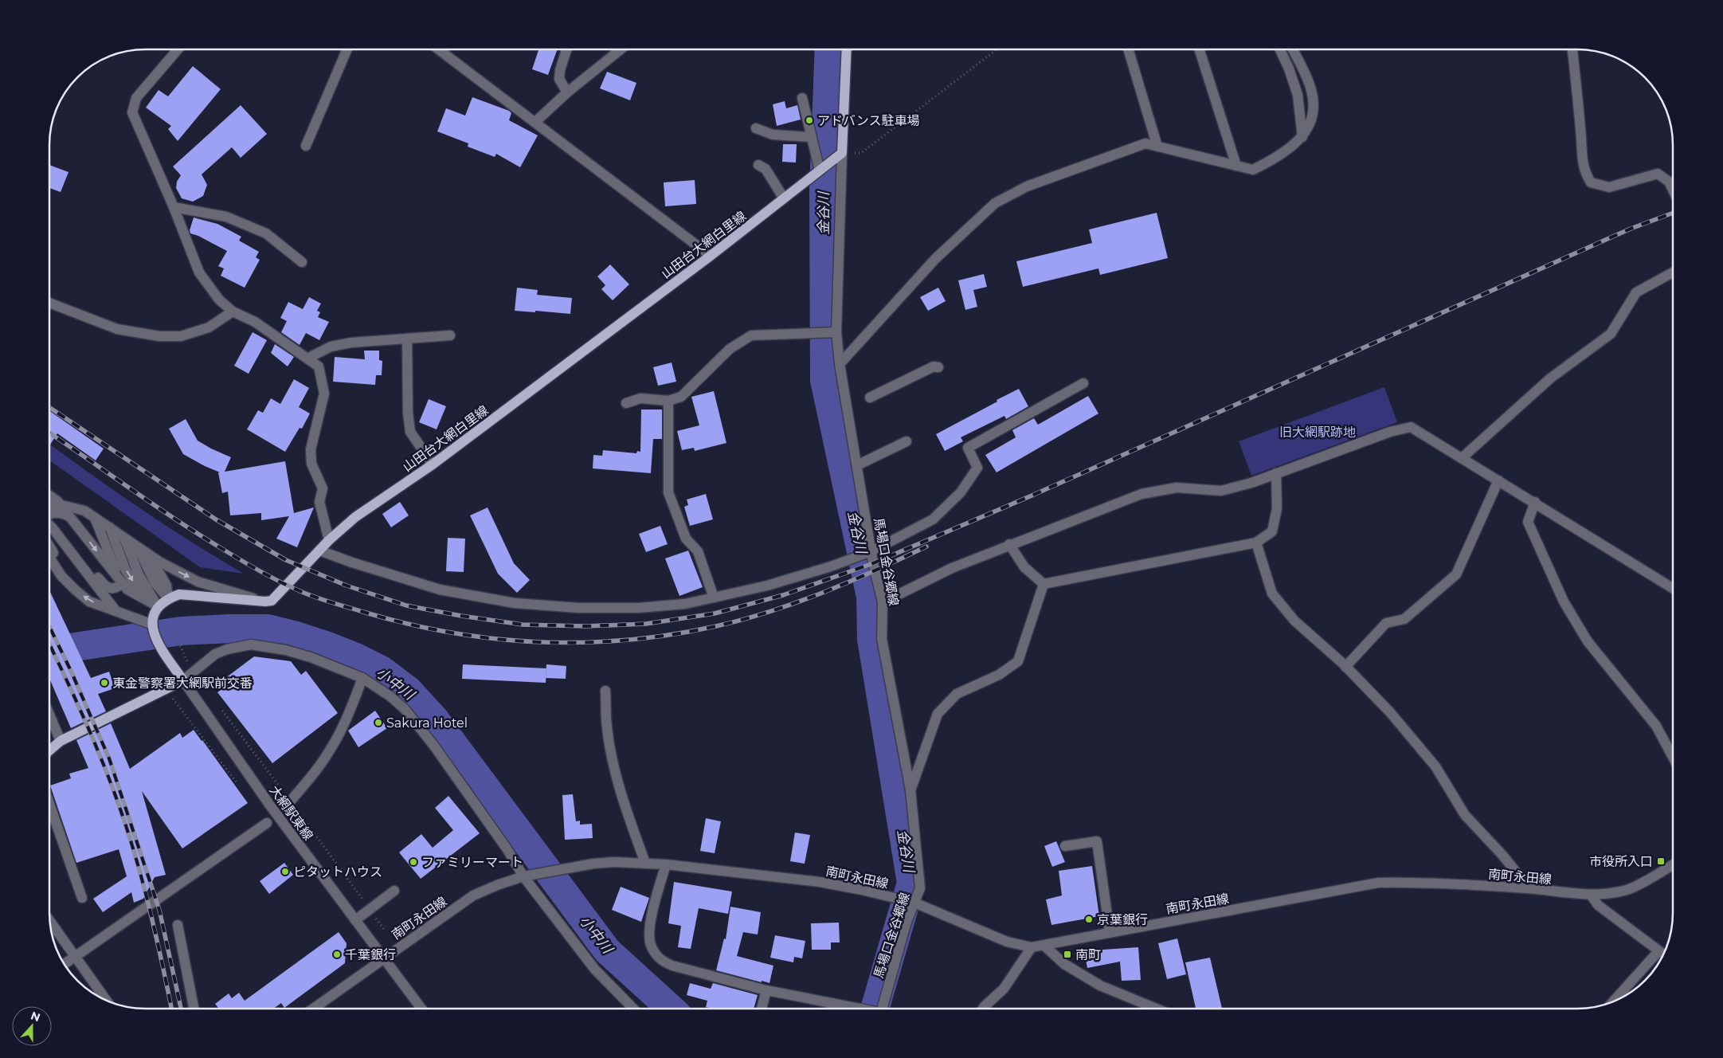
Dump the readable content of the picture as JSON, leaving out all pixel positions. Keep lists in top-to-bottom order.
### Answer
{
  "streets": {
    "main road": ["山田台大網白里線"],
    "street": ["馬場口金谷郷線", "大網駅東線", "南町永田線"]
  },
  "crossings": [
    ["山田台大網白里線", "馬場口金谷郷線"],
    ["馬場口金谷郷線", "南町永田線"],
    ["大網駅東線", "南町永田線"]
  ],
  "water": ["金谷川", "小中川"],
  "parks": ["旧大網駅跡地"],
  "places": {
    "other": [
      "アドバンス駐車場",
      "東金警察署大網駅前交番",
      "Sakura Hotel",
      "ファミリーマート",
      "ピタットハウス",
      "京葉銀行",
      "千葉銀行"
    ],
    "transit": ["市役所入口", "南町"]
  },
  "north": "top"
}
